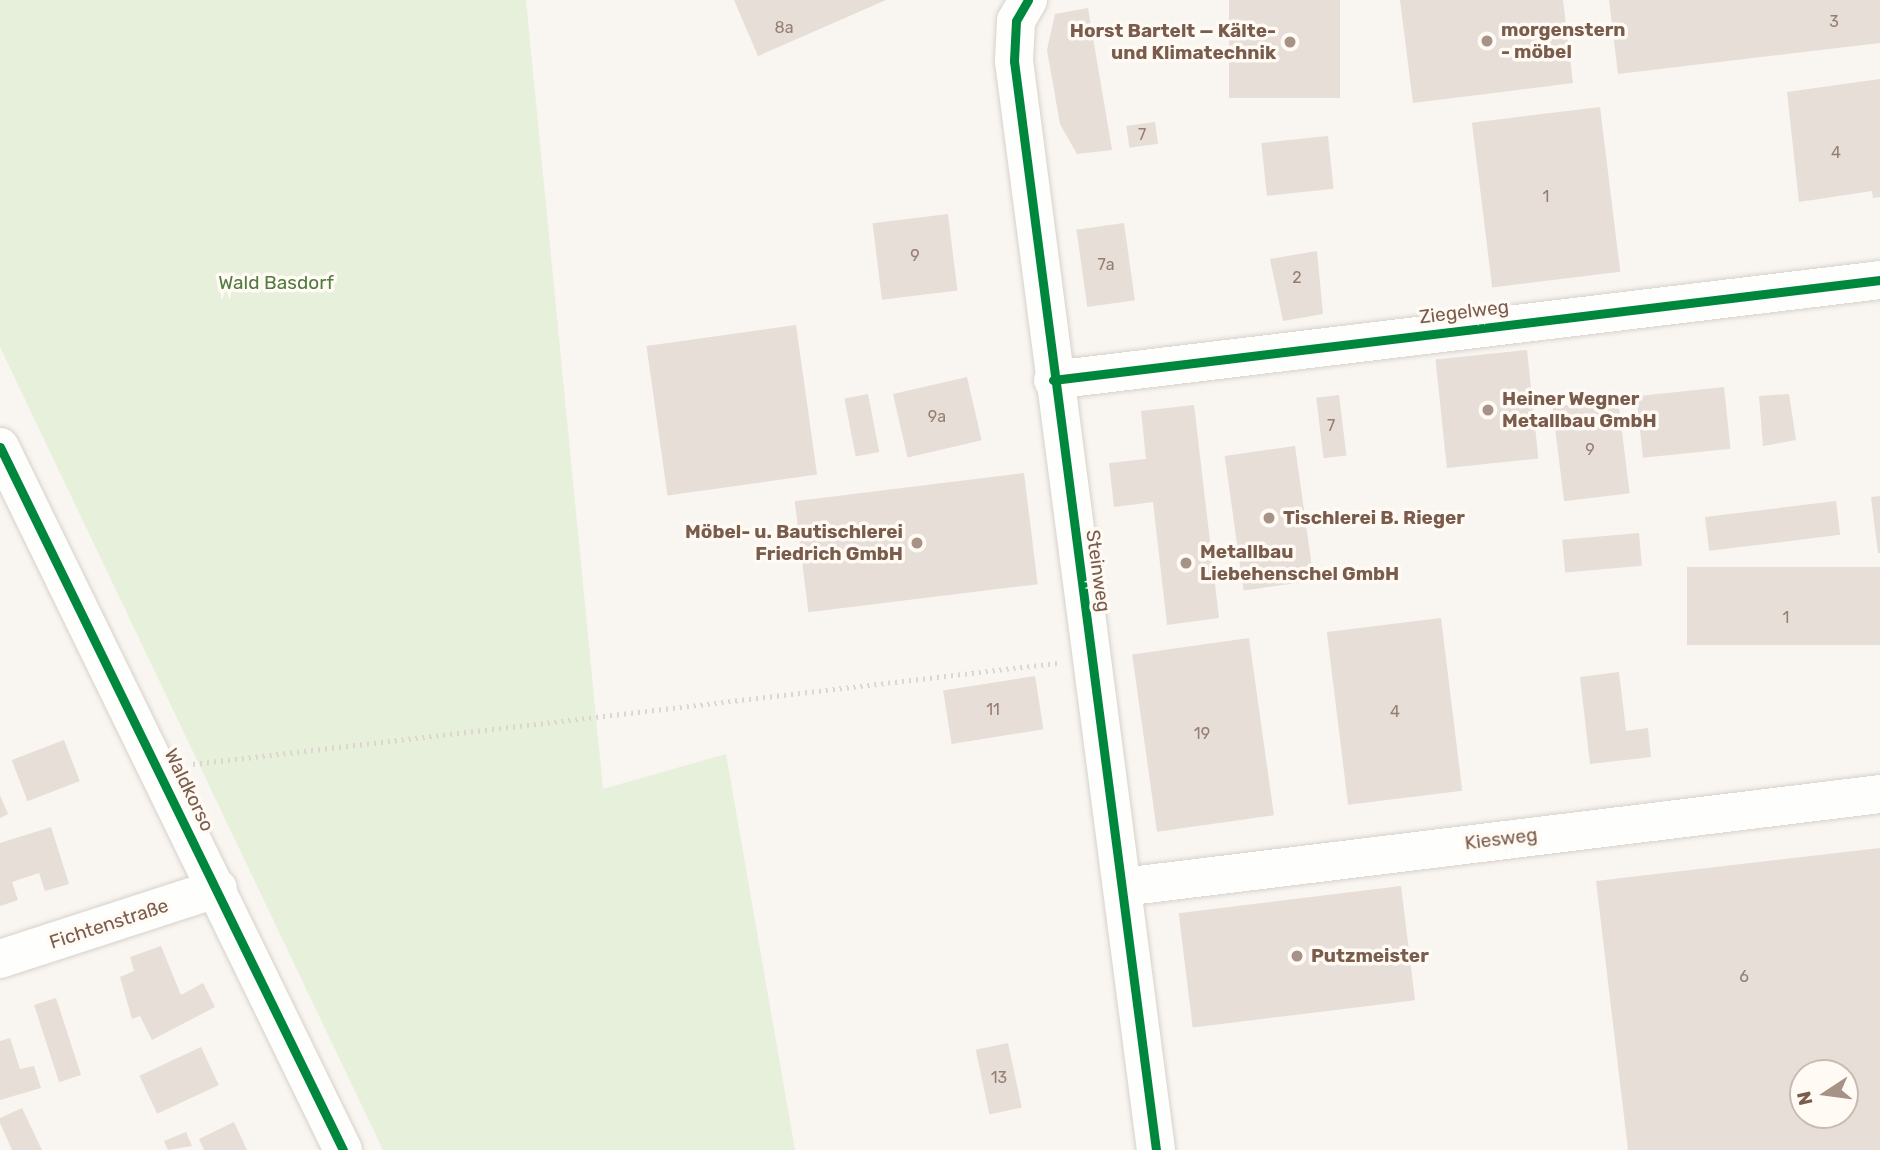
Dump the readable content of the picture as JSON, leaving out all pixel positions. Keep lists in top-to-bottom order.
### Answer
{
  "streets": {
    "street": [
      "Ziegelweg",
      "Steinweg",
      "Waldkorso",
      "Kiesweg",
      "Fichtenstraße"
    ]
  },
  "crossings": [
    ["Ziegelweg", "Steinweg"],
    ["Steinweg", "Kiesweg"],
    ["Waldkorso", "Fichtenstraße"]
  ],
  "parks": ["Wald Basdorf"],
  "places": [
    "morgenstern - möbel",
    "Horst Bartelt — Kälte- und Klimatechnik",
    "Heiner Wegner Metallbau GmbH",
    "Tischlerei B. Rieger",
    "Möbel- u. Bautischlerei Friedrich GmbH",
    "Metallbau Liebehenschel GmbH",
    "Putzmeister"
  ],
  "house_numbers": [
    "3",
    "8a",
    "7",
    "4",
    "1",
    "9",
    "7a",
    "2",
    "9a",
    "7",
    "9",
    "1",
    "11",
    "4",
    "19",
    "6",
    "13"
  ],
  "north": "left"
}
